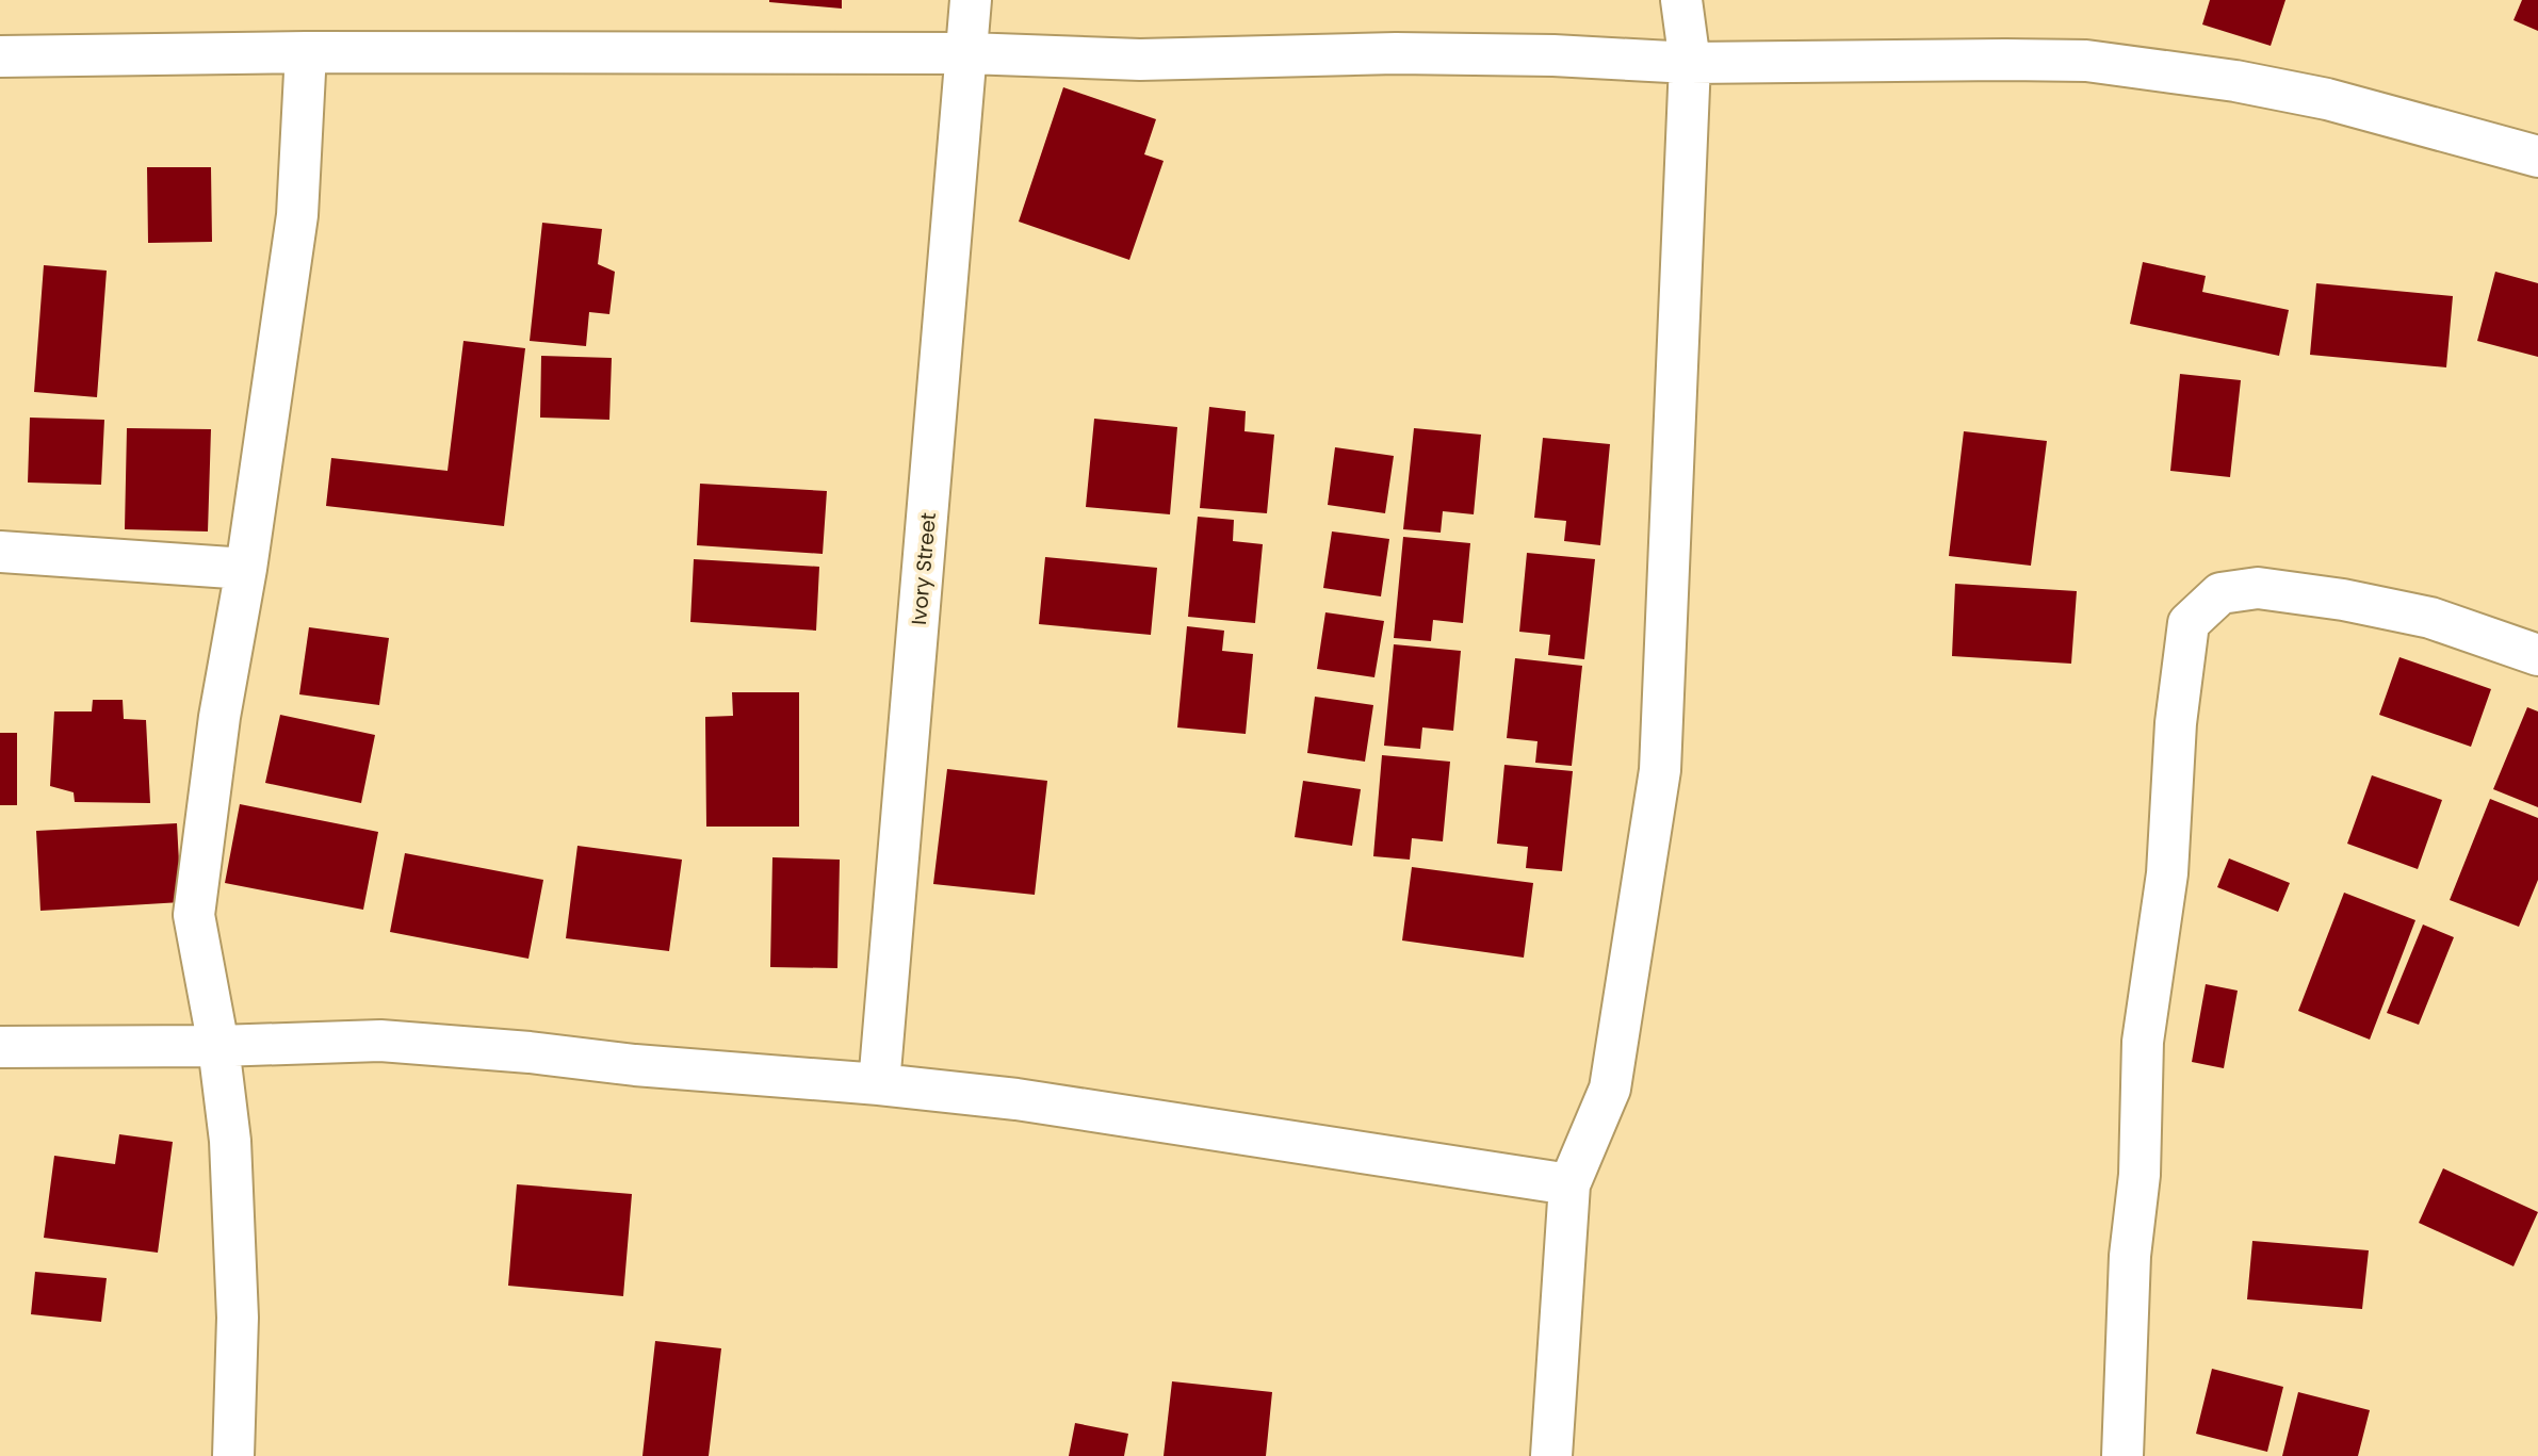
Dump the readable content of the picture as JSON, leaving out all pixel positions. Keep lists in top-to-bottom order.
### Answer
{
  "streets": {
    "street": ["Ivory Street"]
  }
}
